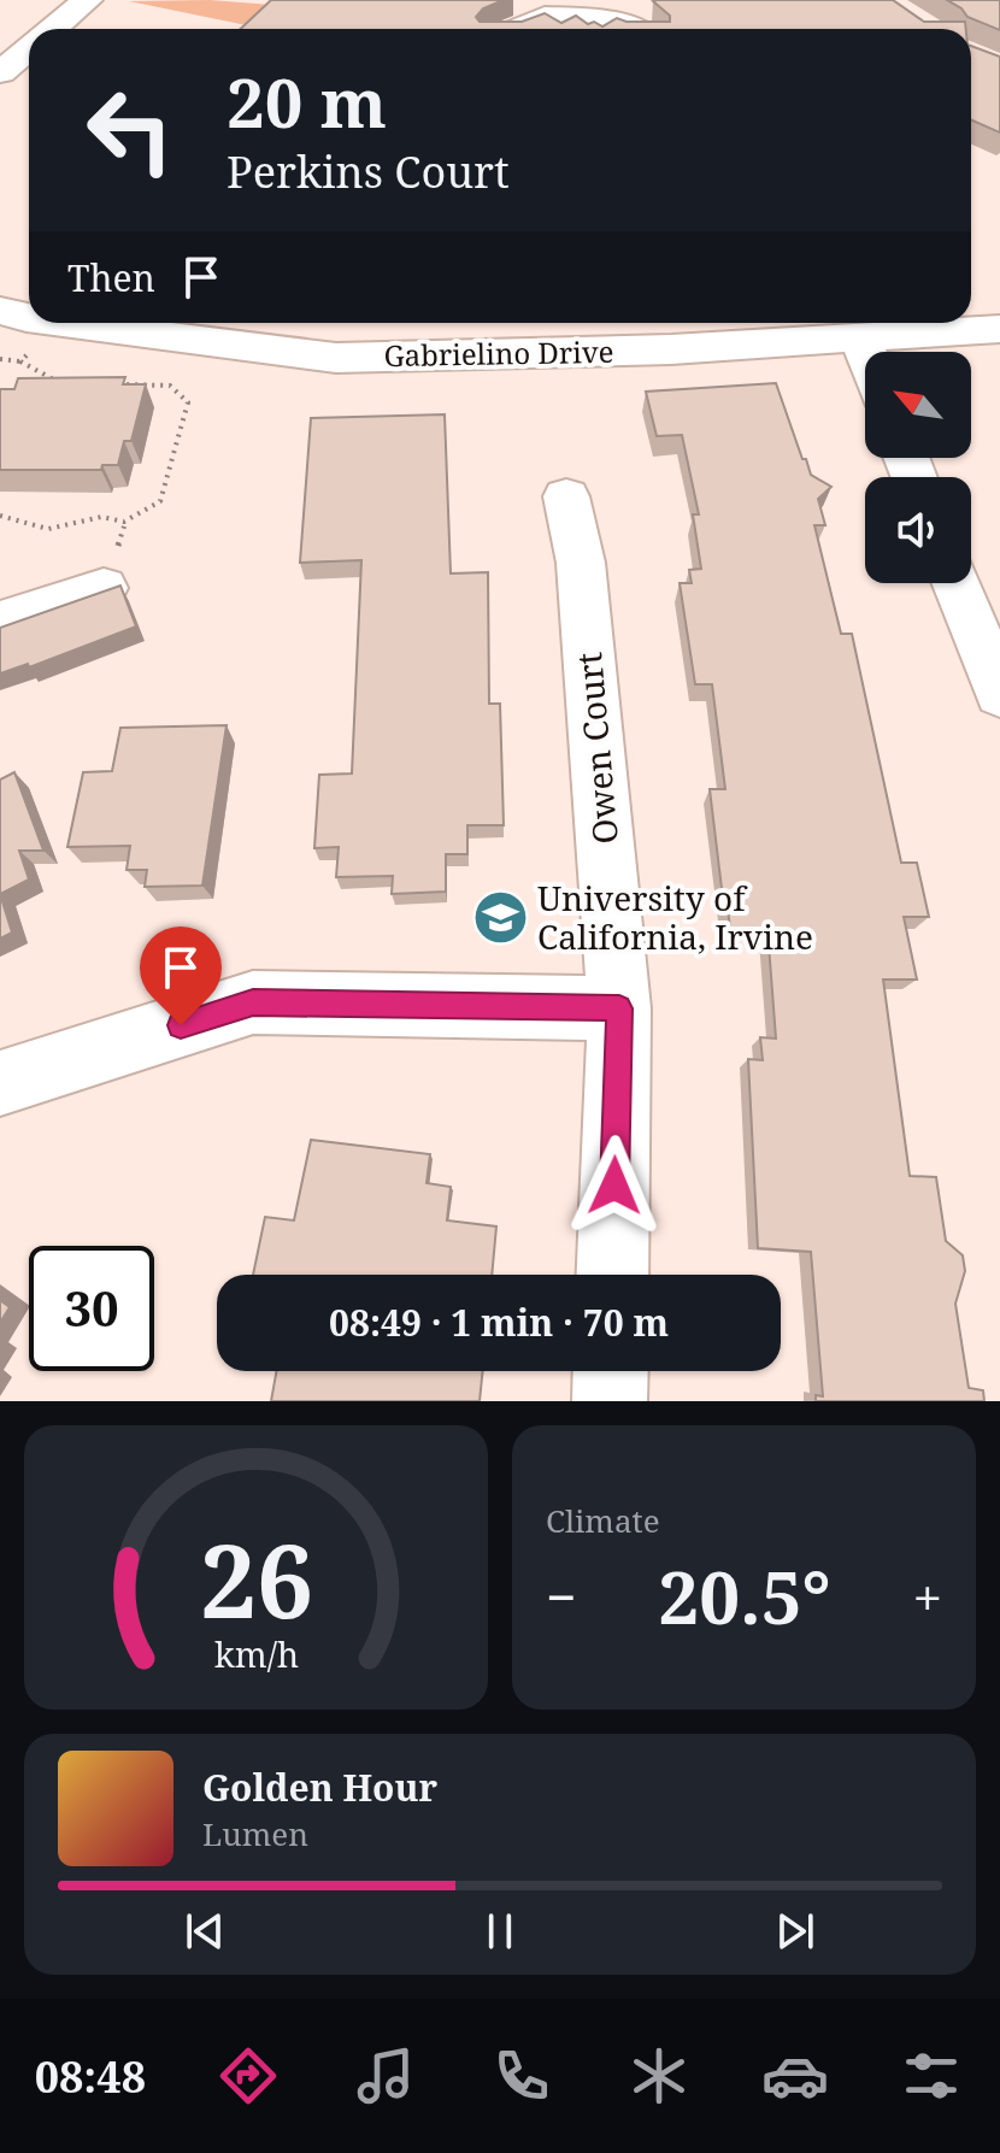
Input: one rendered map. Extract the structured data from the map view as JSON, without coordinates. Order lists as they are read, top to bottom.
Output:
{
  "streets": {
    "street": ["Gabrielino Drive", "Owen Court"]
  },
  "places": {
    "school or university": ["University of California, Irvine"]
  },
  "north": "top left",
  "page": {
    "turn": ["20 m", "Perkins Court"],
    "then": "Then",
    "limit": "30",
    "trip": "08:49 · 1 min · 70 m",
    "tile": "Climate",
    "heat": ["−", "20.5°", "+"],
    "song": ["Golden Hour", "Lumen"],
    "tabs": "08:48",
    "gauge": ["26", "km/h"]
  }
}
